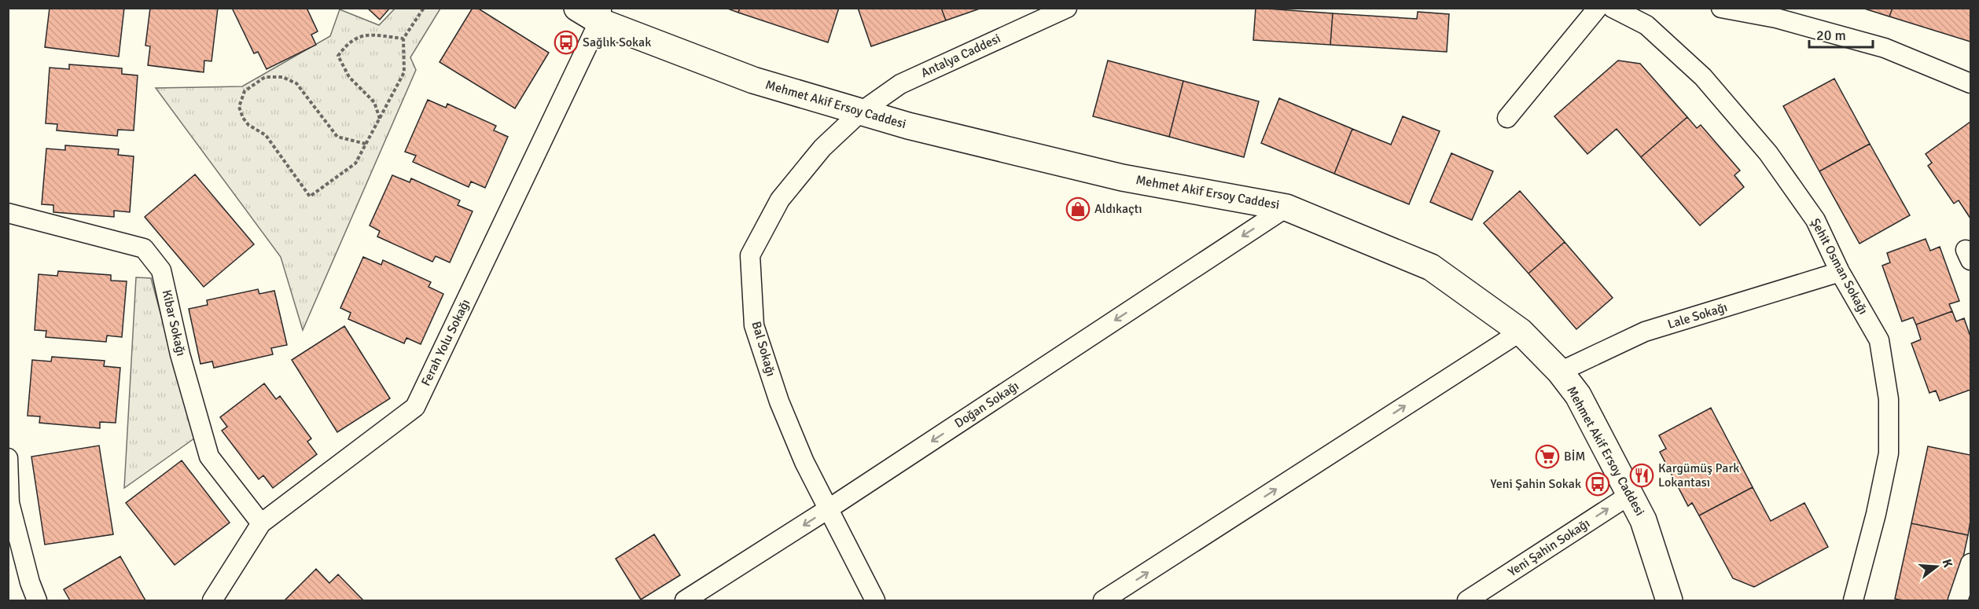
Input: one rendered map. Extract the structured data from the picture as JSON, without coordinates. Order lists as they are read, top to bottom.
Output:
{
  "streets": {
    "main road": ["Mehmet Akif Ersoy Caddesi"],
    "street": [
      "Antalya Caddesi",
      "Şehit Osman Sokağı",
      "Lale Sokağı",
      "Kibar Sokağı",
      "Ferah Yolu Sokağı",
      "Bal Sokağı",
      "Doğan Sokağı",
      "Yeni Şahin Sokağı"
    ]
  },
  "crossings": [
    ["Antalya Caddesi", "Mehmet Akif Ersoy Caddesi"],
    ["Antalya Caddesi", "Bal Sokağı"],
    ["Mehmet Akif Ersoy Caddesi", "Lale Sokağı"],
    ["Mehmet Akif Ersoy Caddesi", "Ferah Yolu Sokağı"],
    ["Mehmet Akif Ersoy Caddesi", "Bal Sokağı"],
    ["Mehmet Akif Ersoy Caddesi", "Doğan Sokağı"],
    ["Mehmet Akif Ersoy Caddesi", "Yeni Şahin Sokağı"],
    ["Şehit Osman Sokağı", "Lale Sokağı"],
    ["Kibar Sokağı", "Ferah Yolu Sokağı"],
    ["Bal Sokağı", "Doğan Sokağı"]
  ],
  "one_way": ["Doğan Sokağı", "Yeni Şahin Sokağı"],
  "places": {
    "bus stop": ["Sağlık Sokak", "Yeni Şahin Sokak"],
    "shop": ["Aldıkaçtı"],
    "supermarket": ["BİM"],
    "restaurant": ["Kargümüş Park Lokantası"]
  },
  "scale_bar": "20 m",
  "north": "right"
}
